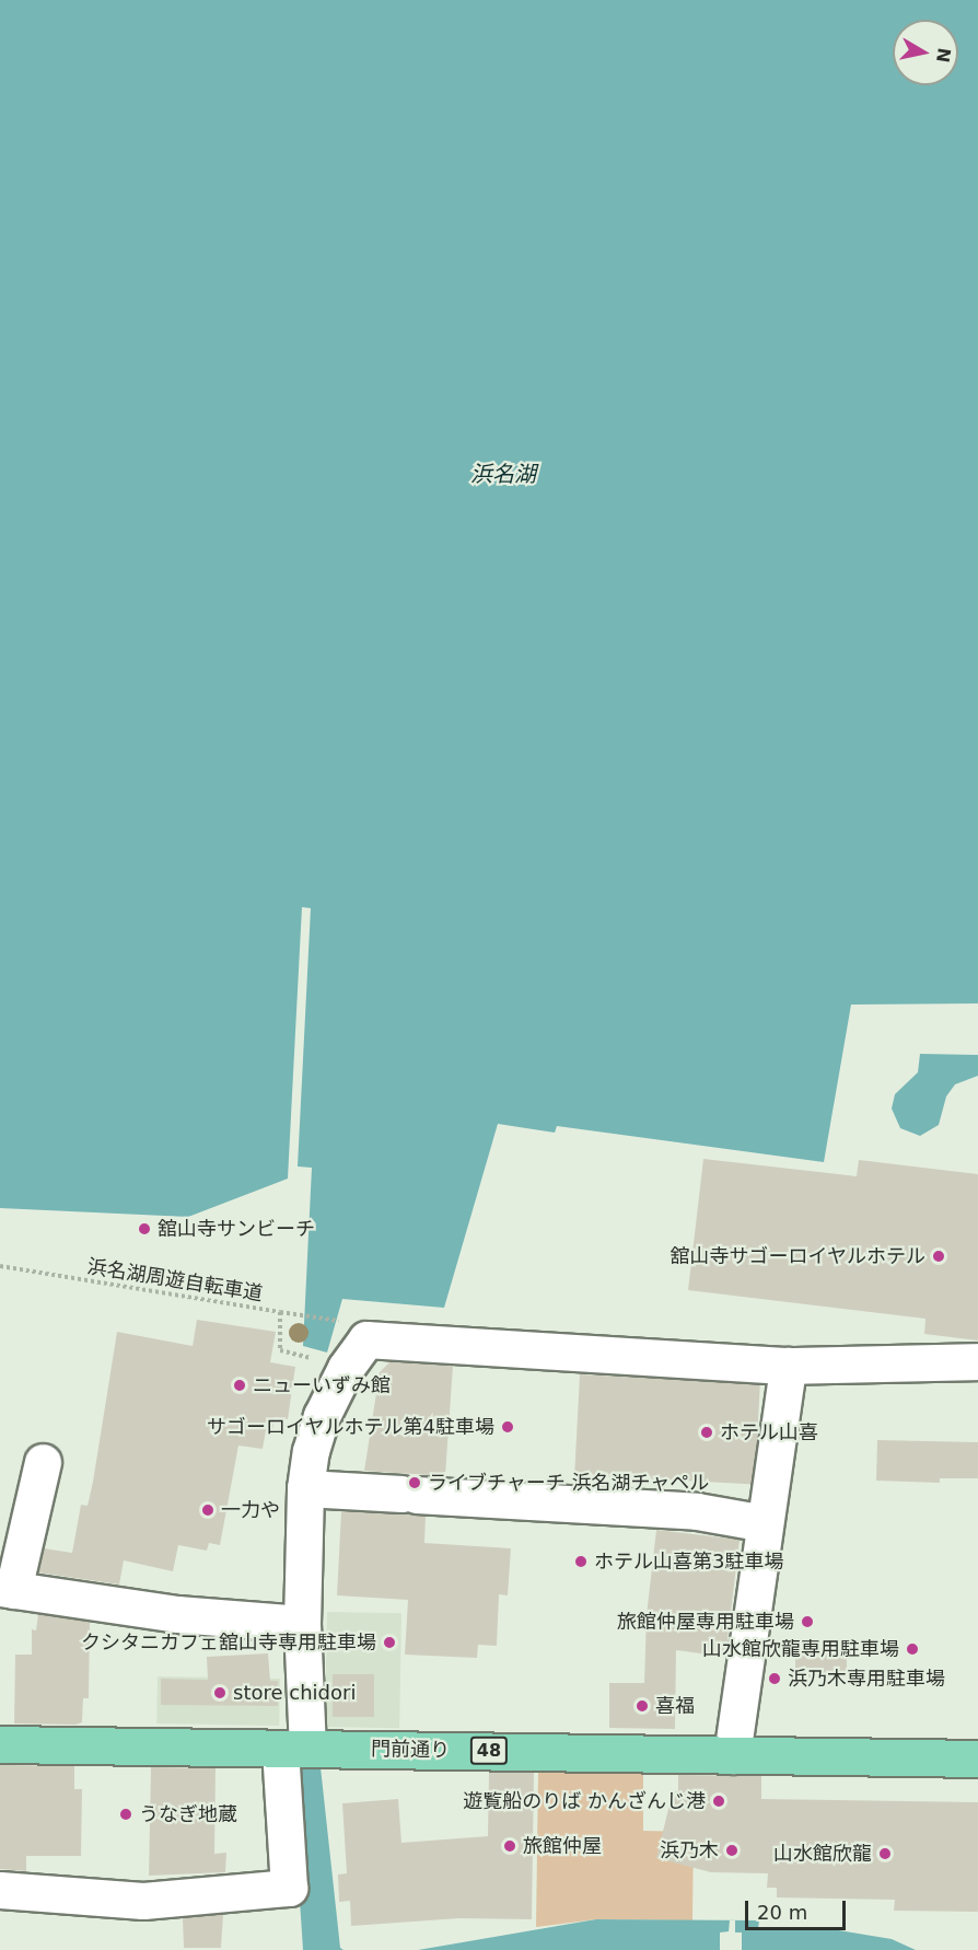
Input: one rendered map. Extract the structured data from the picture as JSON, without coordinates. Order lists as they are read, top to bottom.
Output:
{
  "streets": {
    "main road": ["門前通り", "48"],
    "path": ["浜名湖周遊自転車道"]
  },
  "water": ["浜名湖"],
  "places": [
    "舘山寺サンビーチ",
    "舘山寺サゴーロイヤルホテル",
    "ニューいずみ館",
    "サゴーロイヤルホテル第4駐車場",
    "ホテル山喜",
    "ライブチャーチ 浜名湖チャペル",
    "一力や",
    "ホテル山喜第3駐車場",
    "旅館仲屋専用駐車場",
    "クシタニカフェ舘山寺専用駐車場",
    "山水館欣龍専用駐車場",
    "浜乃木専用駐車場",
    "store chidori",
    "喜福",
    "遊覧船のりば かんざんじ港",
    "うなぎ地蔵",
    "旅館仲屋",
    "浜乃木",
    "山水館欣龍"
  ],
  "scale_bar": "20 m",
  "north": "right"
}
